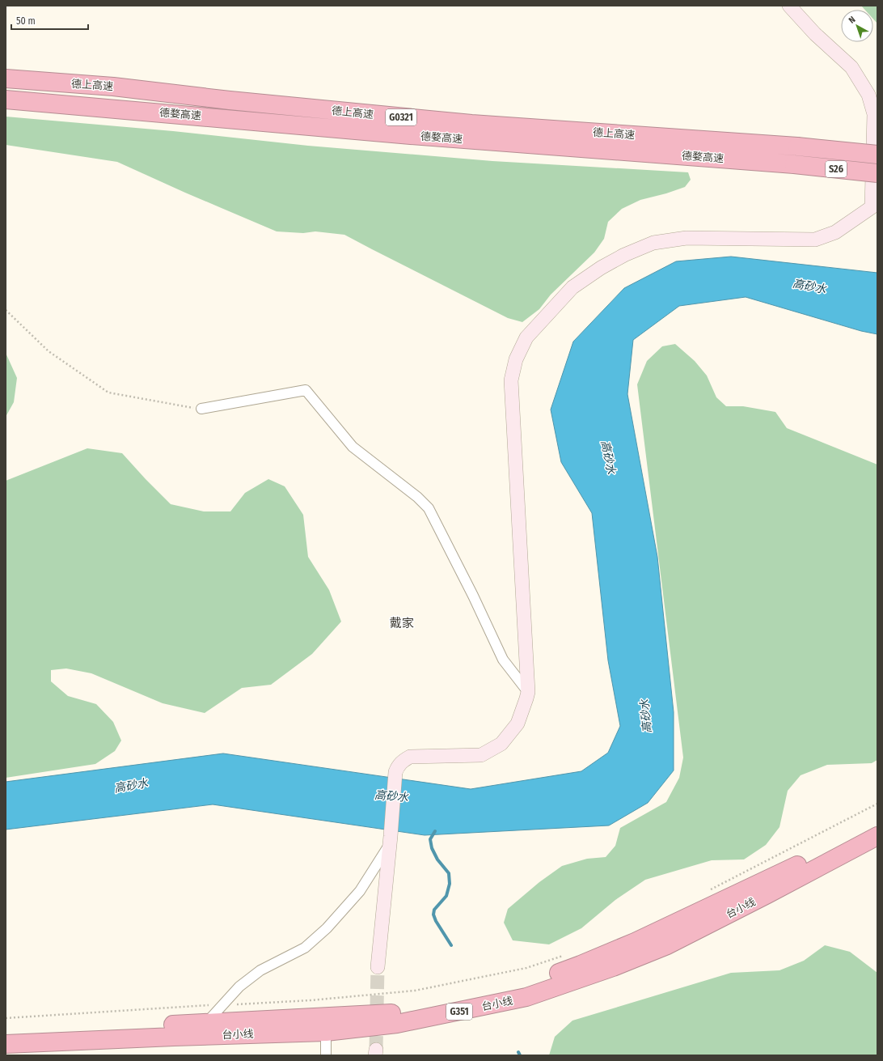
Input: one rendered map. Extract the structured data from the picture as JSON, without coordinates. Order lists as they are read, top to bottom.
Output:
{
  "streets": {
    "highway": [
      "德上高速",
      "德婺高速",
      "G0321",
      "S26",
      "台小线",
      "G351"
    ]
  },
  "crossings": [
    ["德上高速", "S26"]
  ],
  "districts": ["戴家"],
  "water": ["高砂水"],
  "scale_bar": "50 m",
  "north": "top left"
}
